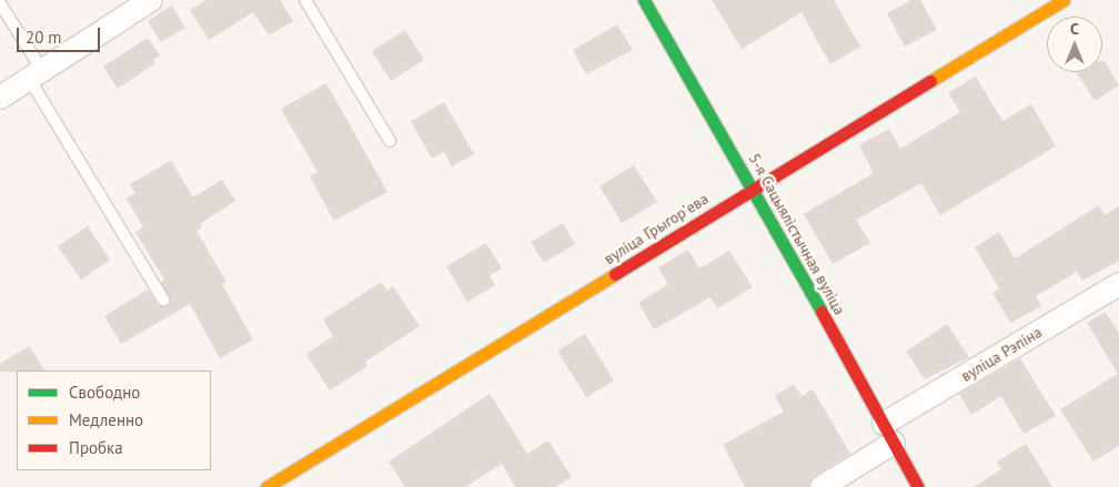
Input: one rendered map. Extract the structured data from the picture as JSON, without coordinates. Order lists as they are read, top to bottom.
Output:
{
  "streets": {
    "street": ["вуліца Грыгорʼева", "5-я Сацыялістычная вуліца", "вуліца Рэпіна"]
  },
  "crossings": [
    ["вуліца Грыгорʼева", "5-я Сацыялістычная вуліца"],
    ["5-я Сацыялістычная вуліца", "вуліца Рэпіна"]
  ],
  "legend": ["Свободно", "Медленно", "Пробка"],
  "scale_bar": "20 m",
  "north": "top"
}
